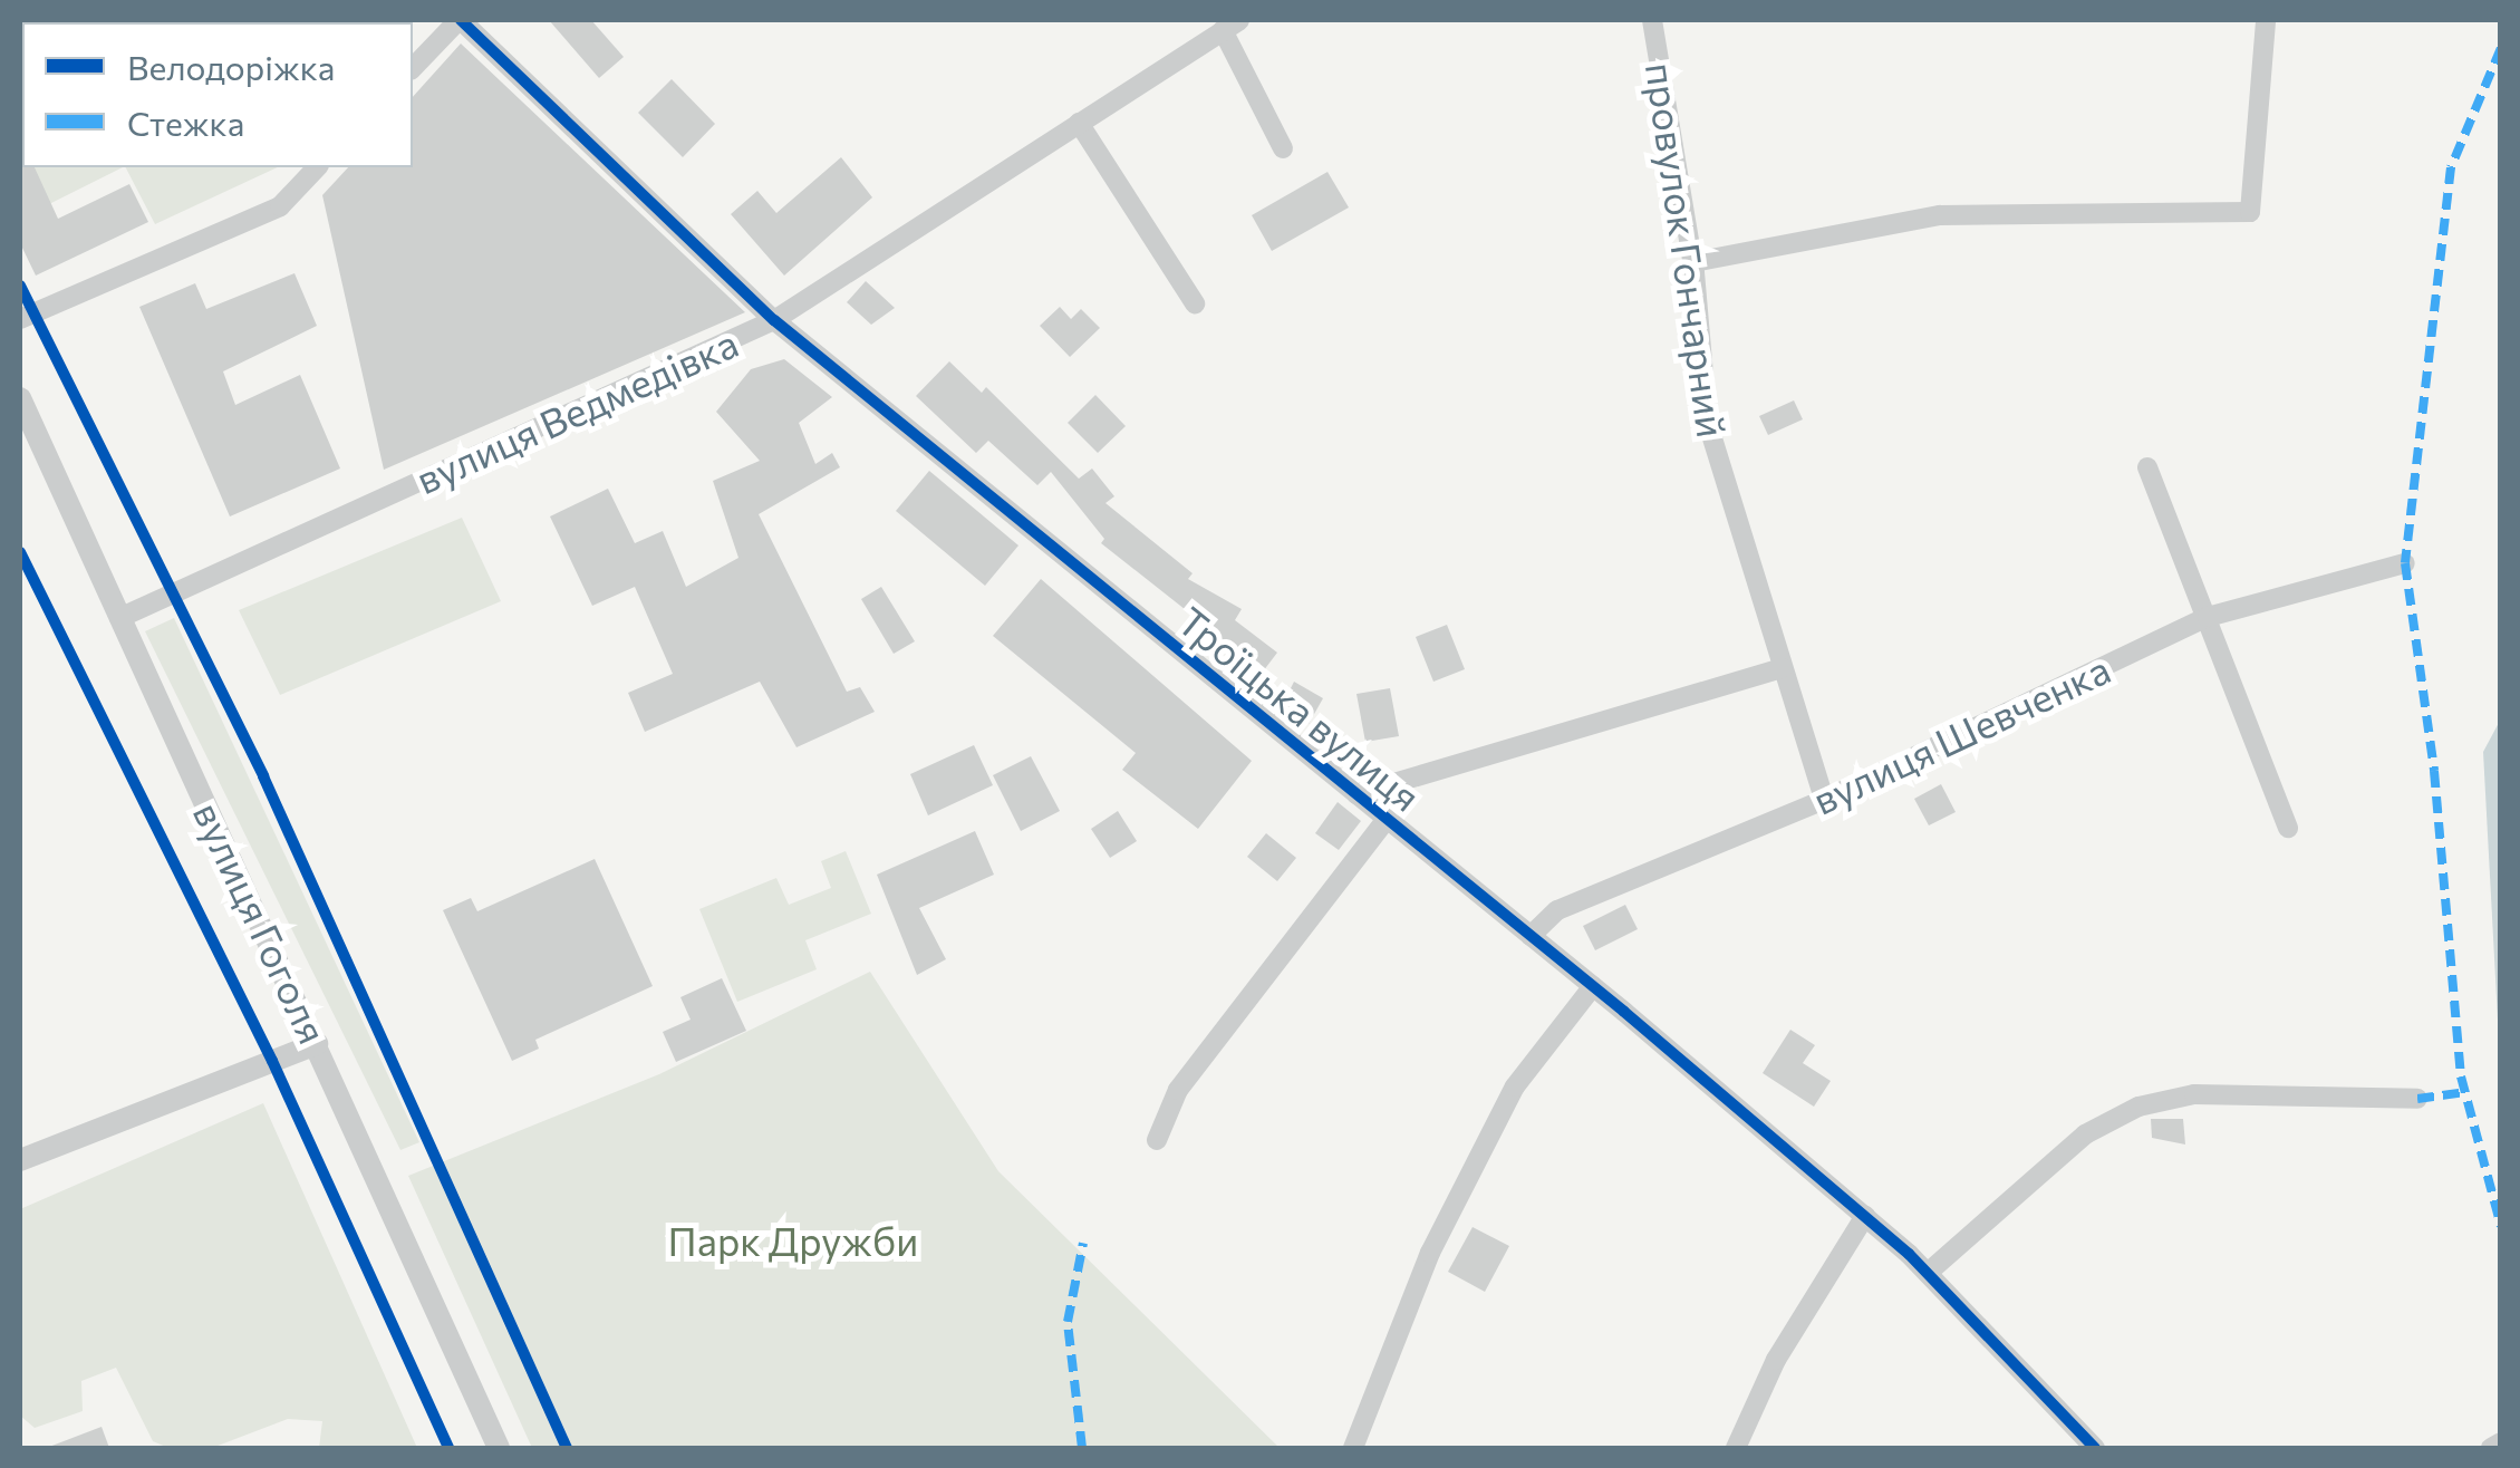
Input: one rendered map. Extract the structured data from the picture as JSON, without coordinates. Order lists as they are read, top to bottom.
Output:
{
  "streets": {
    "street": [
      "провулок Гончарний",
      "вулиця Ведмедівка",
      "Троїцька вулиця",
      "вулиця Шевченка",
      "вулиця Гоголя"
    ]
  },
  "crossings": [
    ["провулок Гончарний", "вулиця Шевченка"],
    ["вулиця Ведмедівка", "Троїцька вулиця"],
    ["вулиця Ведмедівка", "вулиця Гоголя"],
    ["Троїцька вулиця", "вулиця Шевченка"]
  ],
  "parks": ["Парк Дружби"],
  "legend": ["Велодоріжка", "Стежка"]
}
